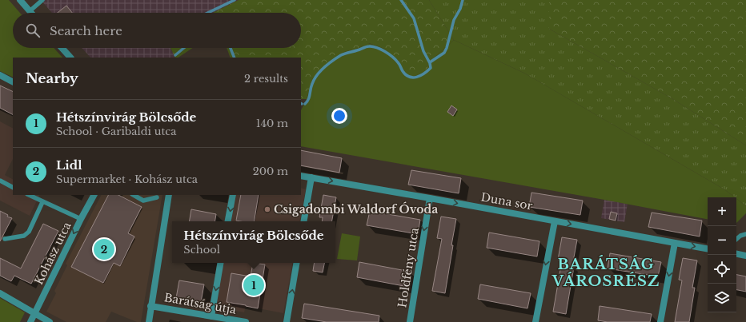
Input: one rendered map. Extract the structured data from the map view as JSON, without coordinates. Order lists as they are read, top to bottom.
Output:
{
  "streets": {
    "street": [
      "Duna sor",
      "Kohász utca",
      "Holdfény utca",
      "Barátság útja"
    ]
  },
  "crossings": [
    ["Duna sor", "Holdfény utca"]
  ],
  "one_way": ["Duna sor", "Kohász utca", "Holdfény utca"],
  "districts": ["BARÁTSÁG VÁROSRÉSZ"],
  "places": ["Csigadombi Waldorf Óvoda"],
  "page": {
    "search": "Search here",
    "heading": ["Nearby", "2 results"],
    "list": [
      {
        "mark": "1",
        "name": "Hétszínvirág Bölcsőde",
        "note": "School · Garibaldi utca",
        "value": "140 m"
      },
      {
        "mark": "2",
        "name": "Lidl",
        "note": "Supermarket · Kohász utca",
        "value": "200 m"
      }
    ],
    "map_buttons": ["+", "−"],
    "popup": ["Hétszínvirág Bölcsőde", "School"],
    "pins": ["2", "1"]
  }
}
